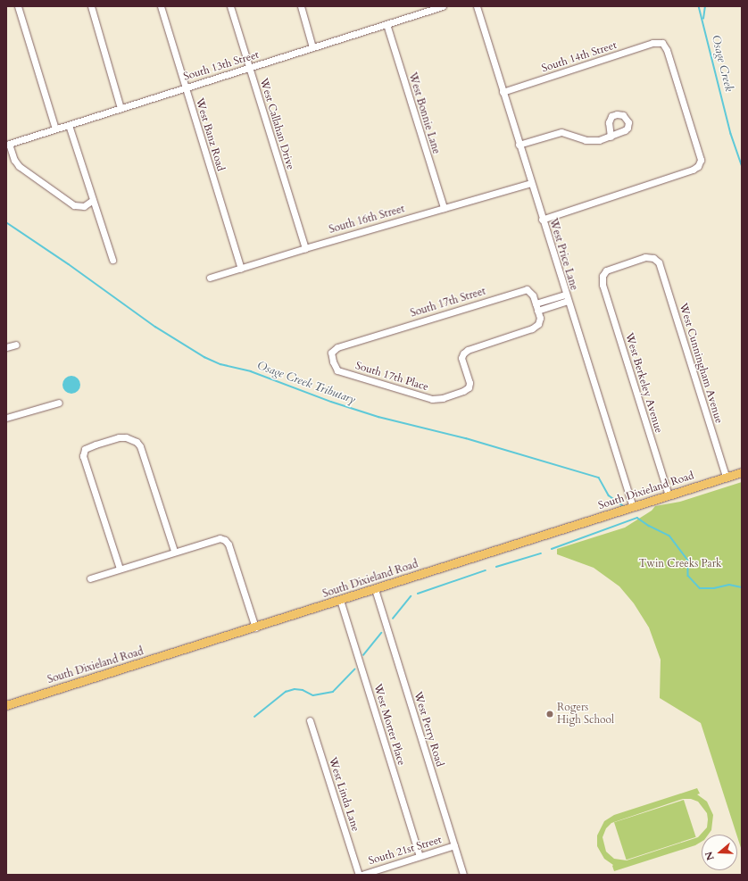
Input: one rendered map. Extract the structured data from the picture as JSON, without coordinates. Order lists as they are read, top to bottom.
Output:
{
  "streets": {
    "main road": ["South Dixieland Road"],
    "street": [
      "South 14th Street",
      "South 13th Street",
      "West Bonnie Lane",
      "West Callahan Drive",
      "West Banz Road",
      "South 16th Street",
      "West Price Lane",
      "South 17th Street",
      "West Cunningham Avenue",
      "South 17th Place",
      "West Berkeley Avenue",
      "West Morter Place",
      "West Perry Road",
      "West Linda Lane",
      "South 21st Street"
    ]
  },
  "crossings": [
    ["South 14th Street", "West Price Lane"],
    ["South 13th Street", "West Bonnie Lane"],
    ["South 13th Street", "West Callahan Drive"],
    ["South 13th Street", "West Banz Road"],
    ["West Bonnie Lane", "South 16th Street"],
    ["West Callahan Drive", "South 16th Street"],
    ["West Banz Road", "South 16th Street"],
    ["South 16th Street", "West Price Lane"],
    ["West Price Lane", "South Dixieland Road"],
    ["South 17th Street", "South 17th Place"],
    ["West Cunningham Avenue", "West Berkeley Avenue"],
    ["West Cunningham Avenue", "South Dixieland Road"],
    ["West Berkeley Avenue", "South Dixieland Road"],
    ["South Dixieland Road", "West Morter Place"],
    ["South Dixieland Road", "West Perry Road"],
    ["West Morter Place", "South 21st Street"],
    ["West Perry Road", "South 21st Street"],
    ["West Linda Lane", "South 21st Street"]
  ],
  "water": ["Osage Creek", "Osage Creek Tributary"],
  "parks": ["Twin Creeks Park"],
  "places": ["Rogers High School"],
  "north": "left"
}
